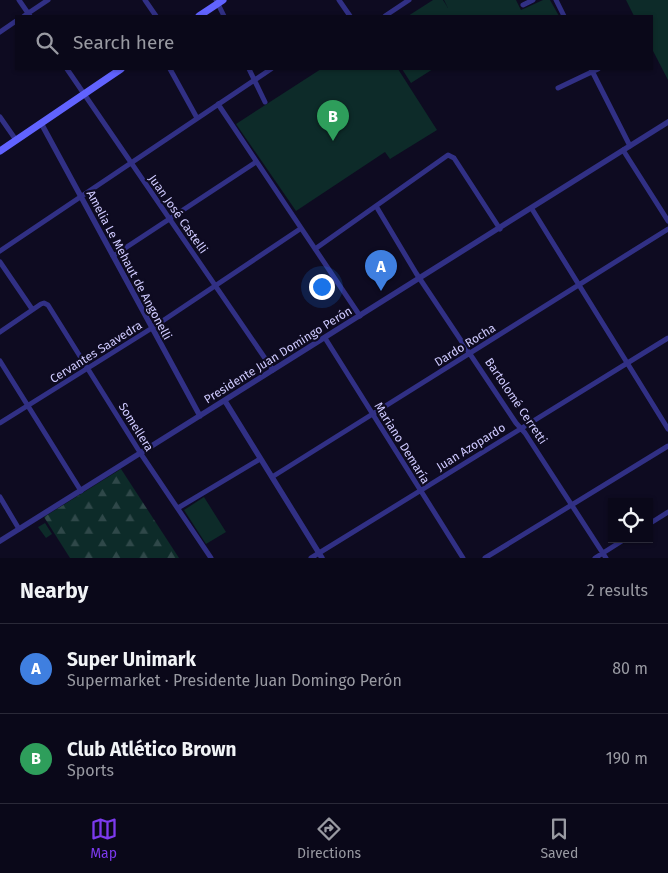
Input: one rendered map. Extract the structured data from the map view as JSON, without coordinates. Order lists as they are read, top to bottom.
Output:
{
  "streets": {
    "street": [
      "Juan José Castelli",
      "Amelia Le Mehaut de Angonelli",
      "Dardo Rocha",
      "Cervantes Saavedra",
      "Presidente Juan Domingo Perón",
      "Bartolomé Cerretti",
      "Somellera",
      "Mariano Demaría",
      "Juan Azopardo"
    ]
  },
  "crossings": [
    ["Juan José Castelli", "Cervantes Saavedra"],
    ["Juan José Castelli", "Presidente Juan Domingo Perón"],
    ["Amelia Le Mehaut de Angonelli", "Cervantes Saavedra"],
    ["Amelia Le Mehaut de Angonelli", "Presidente Juan Domingo Perón"],
    ["Dardo Rocha", "Bartolomé Cerretti"],
    ["Dardo Rocha", "Mariano Demaría"],
    ["Cervantes Saavedra", "Somellera"],
    ["Presidente Juan Domingo Perón", "Bartolomé Cerretti"],
    ["Presidente Juan Domingo Perón", "Somellera"],
    ["Presidente Juan Domingo Perón", "Mariano Demaría"],
    ["Bartolomé Cerretti", "Juan Azopardo"],
    ["Mariano Demaría", "Juan Azopardo"]
  ],
  "page": {
    "search": "Search here",
    "pins": ["B", "A"],
    "heading": ["Nearby", "2 results"],
    "list": [
      {
        "mark": "A",
        "name": "Super Unimark",
        "note": "Supermarket · Presidente Juan Domingo Perón",
        "value": "80 m"
      },
      {
        "mark": "B",
        "name": "Club Atlético Brown",
        "note": "Sports",
        "value": "190 m"
      }
    ],
    "nav": ["Map", "Directions", "Saved"]
  }
}
